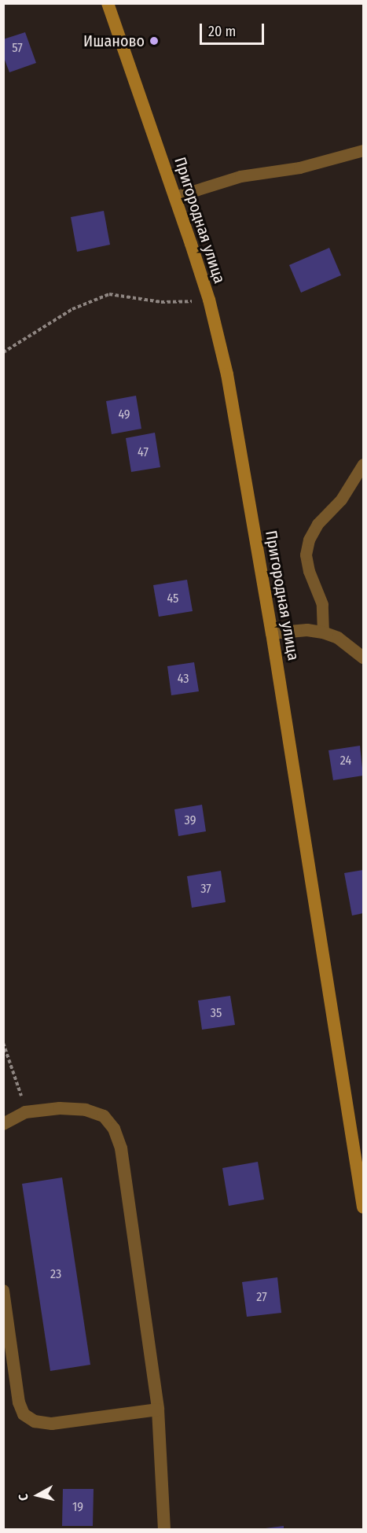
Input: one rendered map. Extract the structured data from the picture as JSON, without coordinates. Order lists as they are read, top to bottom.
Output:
{
  "streets": {
    "main road": ["Пригородная улица"]
  },
  "places": ["Ишаново"],
  "house_numbers": [
    "57",
    "49",
    "47",
    "45",
    "43",
    "24",
    "39",
    "37",
    "35",
    "23",
    "27",
    "19"
  ],
  "scale_bar": "20 m",
  "north": "left"
}
